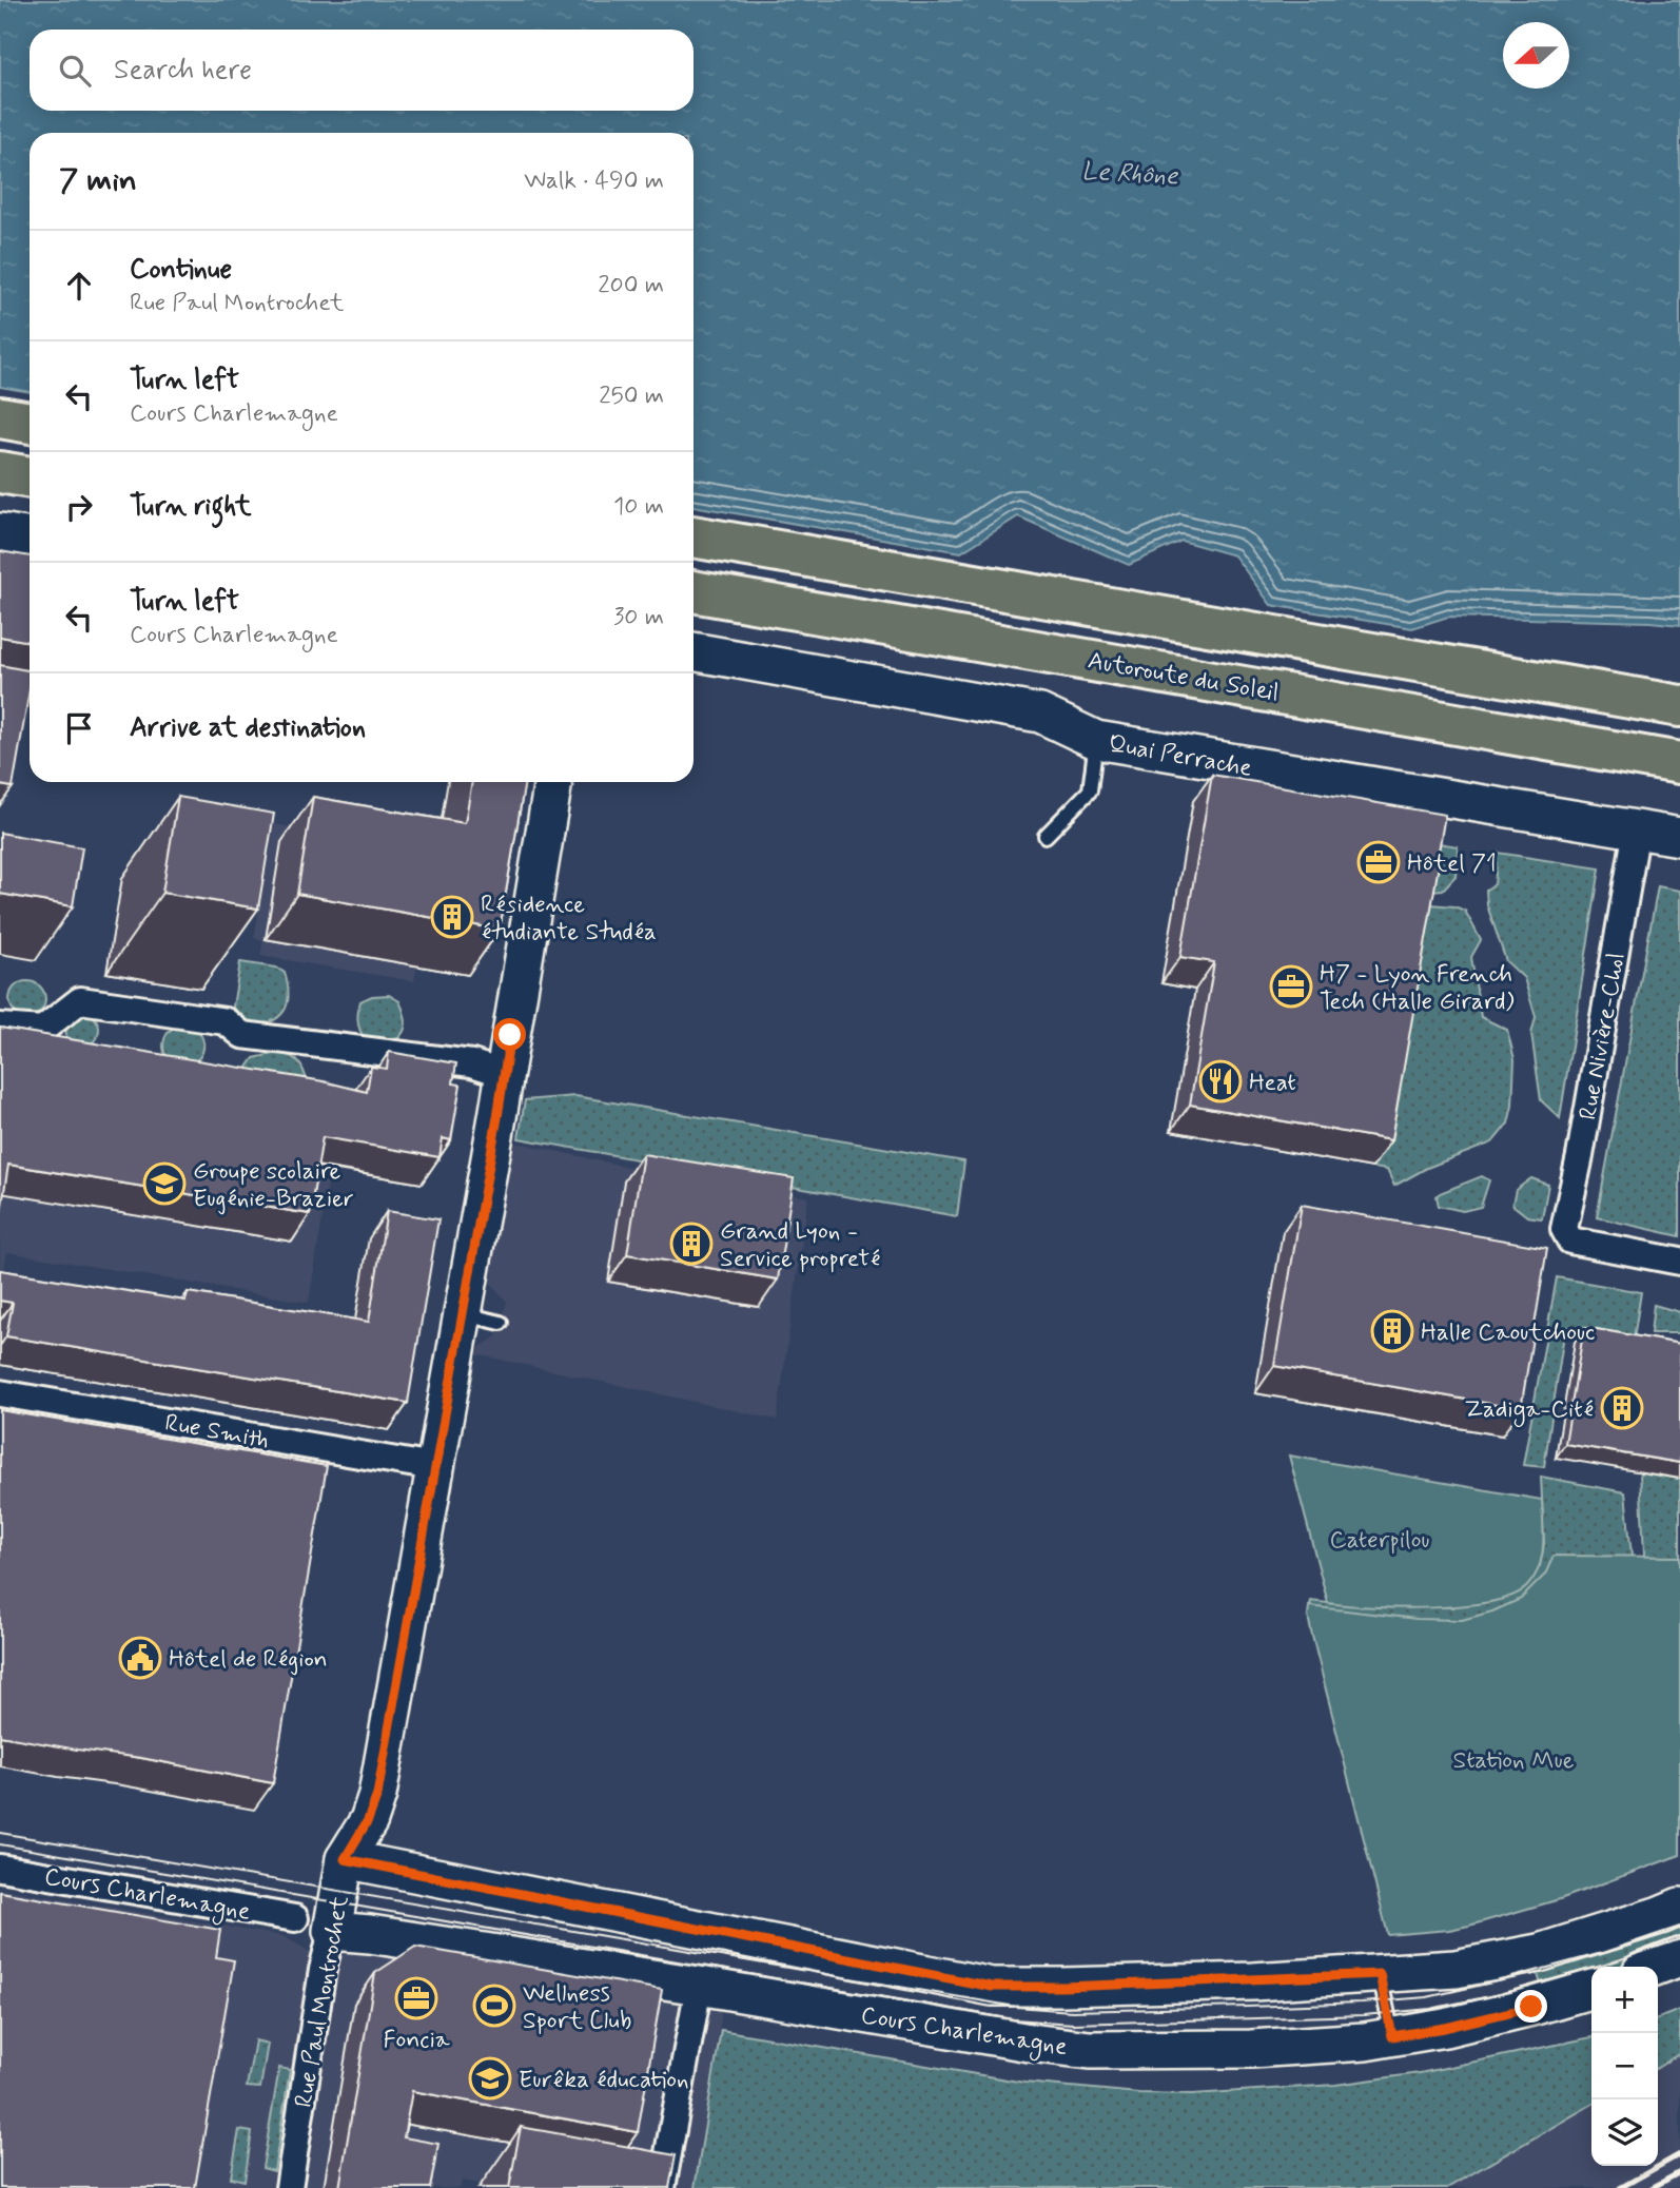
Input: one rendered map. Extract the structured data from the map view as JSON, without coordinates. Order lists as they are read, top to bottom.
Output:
{
  "streets": {
    "highway": ["Autoroute du Soleil"],
    "street": [
      "Quai Perrache",
      "Rue Nivière-Chol",
      "Rue Smith",
      "Cours Charlemagne",
      "Rue Paul Montrochet"
    ]
  },
  "crossings": [
    ["Quai Perrache", "Rue Nivière-Chol"],
    ["Rue Smith", "Rue Paul Montrochet"],
    ["Cours Charlemagne", "Rue Paul Montrochet"]
  ],
  "water": ["Le Rhône"],
  "parks": ["Caterpilou", "Station Mue"],
  "places": {
    "office": ["Hôtel 71", "H7 - Lyon French Tech (Halle Girard)", "Foncia"],
    "building": [
      "Résidence étudiante Studéa",
      "Grand Lyon - Service propreté",
      "Halle Caoutchouc",
      "Zadiga-Cité"
    ],
    "restaurant": ["Heat"],
    "school or university": ["Groupe scolaire Eugénie-Brazier", "Eurêka éducation"],
    "public building": ["Hôtel de Région"],
    "sports": ["Wellness Sport Club"]
  },
  "north": "left",
  "page": {
    "search": "Search here",
    "heading": ["7 min", "Walk · 490 m"],
    "list": [
      ["Continue", "Rue Paul Montrochet", "200 m"],
      ["Turn left", "Cours Charlemagne", "250 m"],
      ["Turn right", "10 m"],
      ["Turn left", "Cours Charlemagne", "30 m"],
      "Arrive at destination"
    ],
    "map_buttons": ["+", "−"]
  }
}
